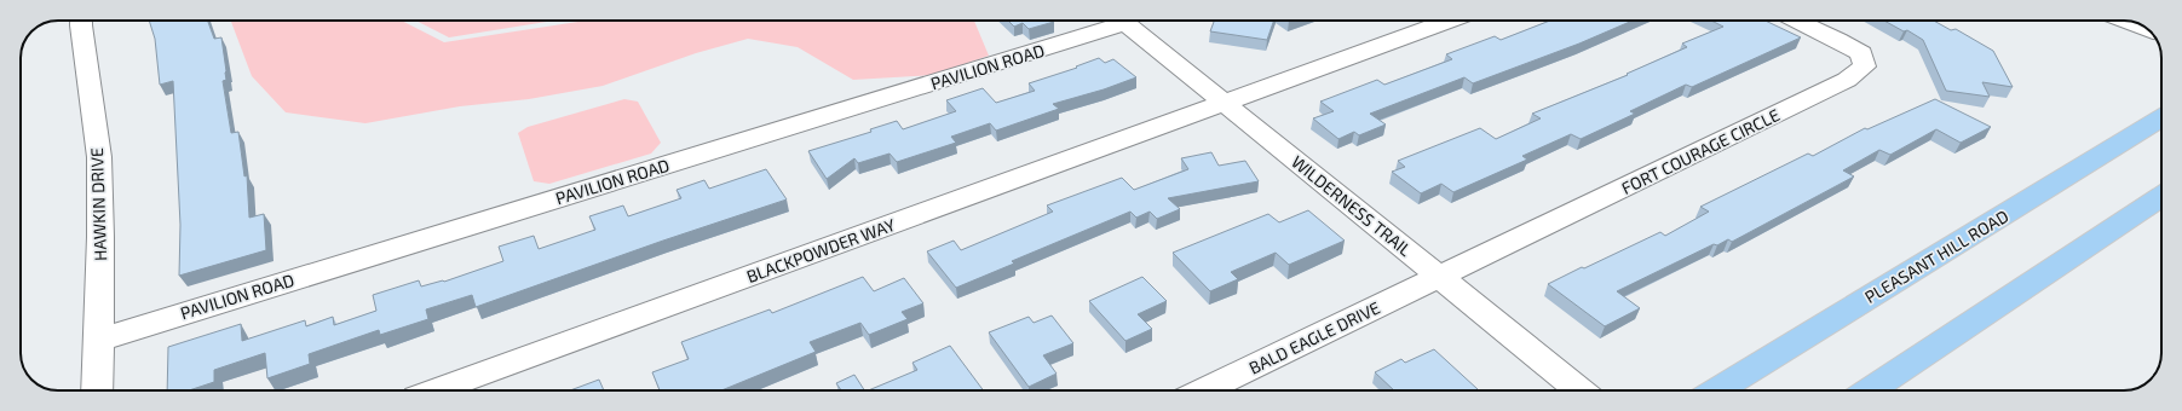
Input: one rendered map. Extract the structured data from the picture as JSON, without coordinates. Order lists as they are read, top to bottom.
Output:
{
  "streets": {
    "main road": ["PLEASANT HILL ROAD"],
    "street": [
      "PAVILION ROAD",
      "FORT COURAGE CIRCLE",
      "HAWKIN DRIVE",
      "WILDERNESS TRAIL",
      "BLACKPOWDER WAY",
      "BALD EAGLE DRIVE"
    ]
  },
  "crossings": [
    ["PAVILION ROAD", "HAWKIN DRIVE"],
    ["FORT COURAGE CIRCLE", "WILDERNESS TRAIL"],
    ["FORT COURAGE CIRCLE", "BALD EAGLE DRIVE"],
    ["WILDERNESS TRAIL", "BLACKPOWDER WAY"],
    ["WILDERNESS TRAIL", "BALD EAGLE DRIVE"]
  ]
}
